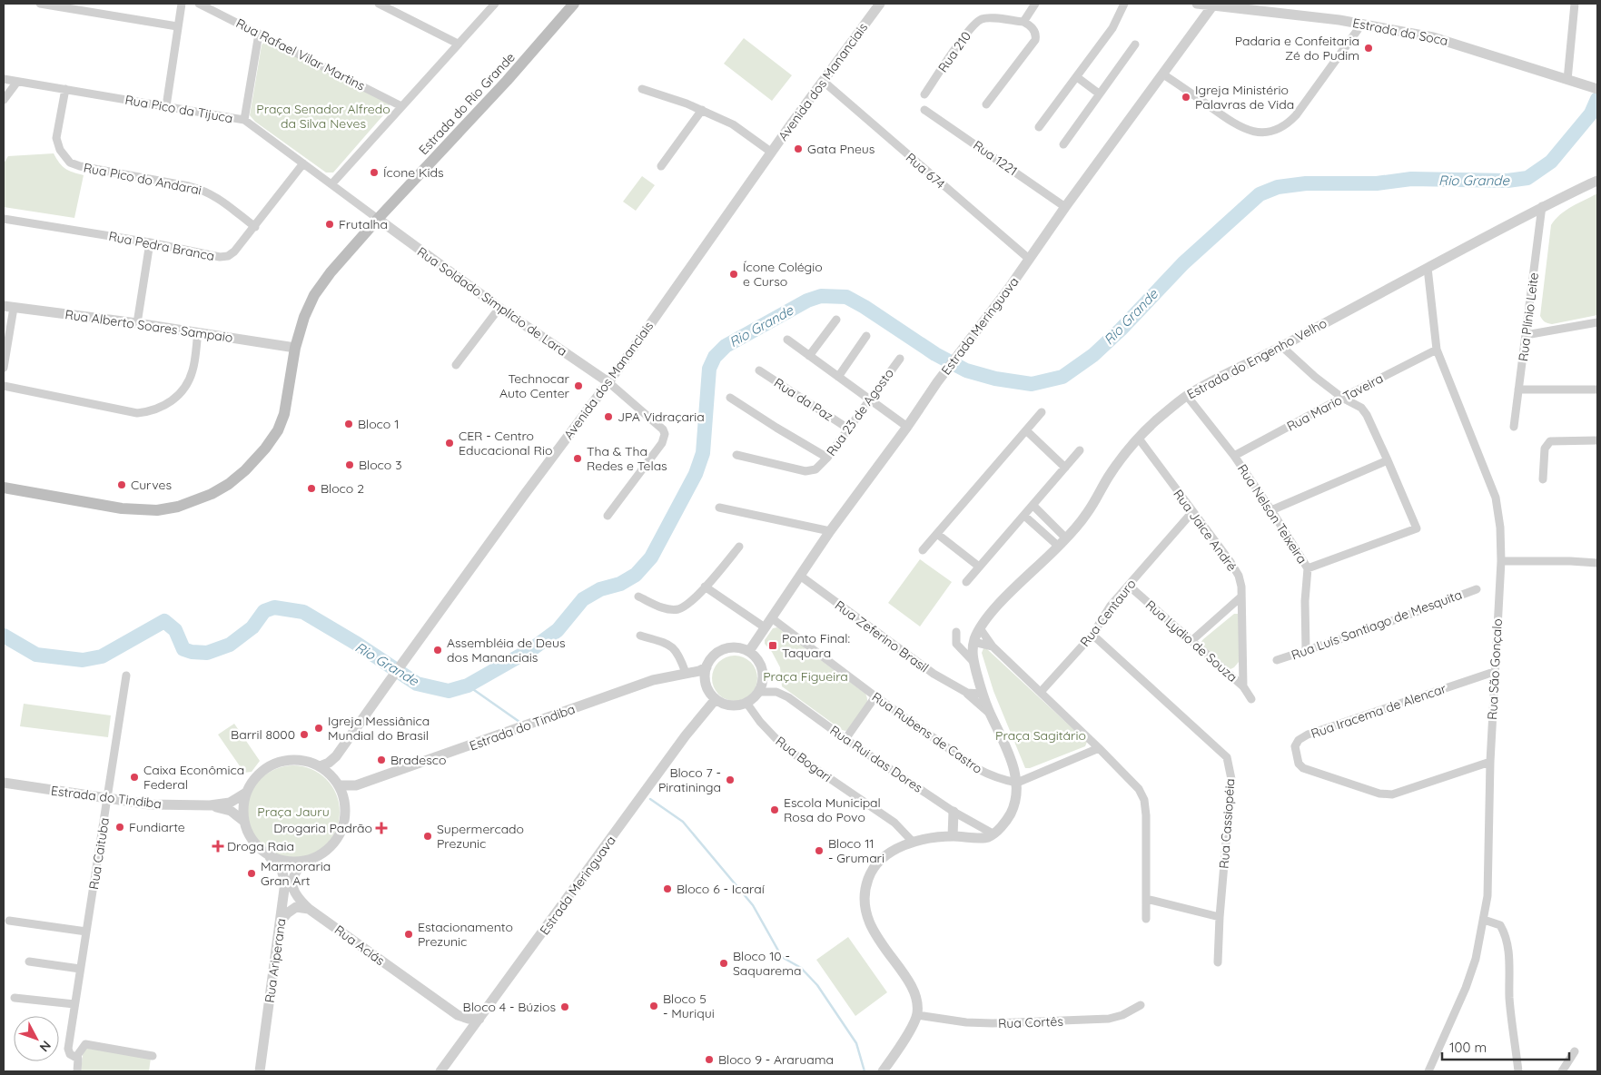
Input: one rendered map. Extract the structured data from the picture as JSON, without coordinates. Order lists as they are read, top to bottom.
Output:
{
  "streets": {
    "main road": ["Estrada do Rio Grande"],
    "street": [
      "Estrada da Soca",
      "Rua 210",
      "Rua Rafael Vilar Martins",
      "Avenida dos Mananciais",
      "Rua Pico da Tijuca",
      "Rua 1221",
      "Rua 674",
      "Rua Pico do Andarai",
      "Rua Pedra Branca",
      "Rua Soldado Simplício de Lara",
      "Rua Plínio Leite",
      "Rua Alberto Soares Sampaio",
      "Estrada Meringuava",
      "Estrada do Engenho Velho",
      "Rua da Paz",
      "Rua Mario Taveira",
      "Rua 23 de Agosto",
      "Rua Nelson Teixeira",
      "Rua Jaice André",
      "Rua Centauro",
      "Rua Luís Santiago de Mesquita",
      "Rua Zeferino Brasil",
      "Rua Lydio de Souza",
      "Rua São Gonçalo",
      "Rua Iracema de Alencar",
      "Estrada do Tindiba",
      "Rua Rubens de Castro",
      "Rua Bogari",
      "Rua Rui das Dores",
      "Rua Cassiopéia",
      "Rua Caituba",
      "Rua Aciás",
      "Rua Ariperana",
      "Rua Cortês"
    ]
  },
  "crossings": [
    ["Estrada da Soca", "Estrada Meringuava"],
    ["Avenida dos Mananciais", "Rua 674"],
    ["Avenida dos Mananciais", "Rua Soldado Simplício de Lara"],
    ["Avenida dos Mananciais", "Estrada do Tindiba"],
    ["Avenida dos Mananciais", "Rua Aciás"],
    ["Avenida dos Mananciais", "Rua Ariperana"],
    ["Estrada do Rio Grande", "Rua Pico da Tijuca"],
    ["Estrada do Rio Grande", "Rua Soldado Simplício de Lara"],
    ["Estrada do Rio Grande", "Rua Alberto Soares Sampaio"],
    ["Rua Pico da Tijuca", "Rua Pico do Andarai"],
    ["Rua Pico da Tijuca", "Rua Pedra Branca"],
    ["Rua Pico da Tijuca", "Rua Soldado Simplício de Lara"],
    ["Rua 1221", "Estrada Meringuava"],
    ["Rua 674", "Estrada Meringuava"],
    ["Rua Pico do Andarai", "Rua Pedra Branca"],
    ["Rua Plínio Leite", "Estrada do Engenho Velho"],
    ["Estrada Meringuava", "Rua Zeferino Brasil"],
    ["Estrada Meringuava", "Estrada do Tindiba"],
    ["Estrada Meringuava", "Rua Rubens de Castro"],
    ["Estrada Meringuava", "Rua Bogari"],
    ["Estrada Meringuava", "Rua Rui das Dores"],
    ["Estrada Meringuava", "Rua Aciás"],
    ["Estrada do Engenho Velho", "Rua Nelson Teixeira"],
    ["Estrada do Engenho Velho", "Rua Jaice André"],
    ["Estrada do Engenho Velho", "Rua Zeferino Brasil"],
    ["Estrada do Engenho Velho", "Rua São Gonçalo"],
    ["Estrada do Engenho Velho", "Rua Rubens de Castro"],
    ["Estrada do Engenho Velho", "Rua Rui das Dores"],
    ["Rua da Paz", "Rua 23 de Agosto"],
    ["Rua Mario Taveira", "Rua Nelson Teixeira"],
    ["Rua Mario Taveira", "Rua São Gonçalo"],
    ["Rua Nelson Teixeira", "Rua Luís Santiago de Mesquita"],
    ["Rua Jaice André", "Rua Centauro"],
    ["Rua Jaice André", "Rua Lydio de Souza"],
    ["Rua Centauro", "Rua Lydio de Souza"],
    ["Rua Centauro", "Rua Cassiopéia"],
    ["Rua São Gonçalo", "Rua Iracema de Alencar"],
    ["Estrada do Tindiba", "Rua Bogari"],
    ["Estrada do Tindiba", "Rua Rui das Dores"],
    ["Estrada do Tindiba", "Rua Caituba"],
    ["Estrada do Tindiba", "Rua Aciás"],
    ["Estrada do Tindiba", "Rua Ariperana"],
    ["Rua Bogari", "Rua Rui das Dores"],
    ["Rua Aciás", "Rua Ariperana"]
  ],
  "water": ["Rio Grande"],
  "parks": [
    "Praça Senador Alfredo da Silva Neves",
    "Praça Figueira",
    "Praça Sagitário",
    "Praça Jauru"
  ],
  "places": {
    "other": [
      "Padaria e Confeitaria Zé do Pudim",
      "Igreja Ministério Palavras de Vida",
      "Gata Pneus",
      "Ícone Kids",
      "Frutalha",
      "Ícone Colégio e Curso",
      "Technocar Auto Center",
      "JPA Vidraçaria",
      "Bloco 1",
      "CER - Centro Educacional Rio",
      "Tha & Tha Redes e Telas",
      "Bloco 3",
      "Curves",
      "Bloco 2",
      "Assembléia de Deus dos Mananciais",
      "Igreja Messiânica Mundial do Brasil",
      "Barril 8000",
      "Bradesco",
      "Caixa Econômica Federal",
      "Bloco 7 - Piratininga",
      "Escola Municipal Rosa do Povo",
      "Fundiarte",
      "Supermercado Prezunic",
      "Bloco 11 - Grumari",
      "Marmoraria Gran Art",
      "Bloco 6 - Icaraí",
      "Estacionamento Prezunic",
      "Bloco 10 - Saquarema",
      "Bloco 5 - Muriqui",
      "Bloco 4 - Búzios",
      "Bloco 9 - Araruama"
    ],
    "transit": ["Ponto Final: Taquara"],
    "health": ["Drogaria Padrão", "Droga Raia"]
  },
  "scale_bar": "100 m",
  "north": "bottom right"
}
